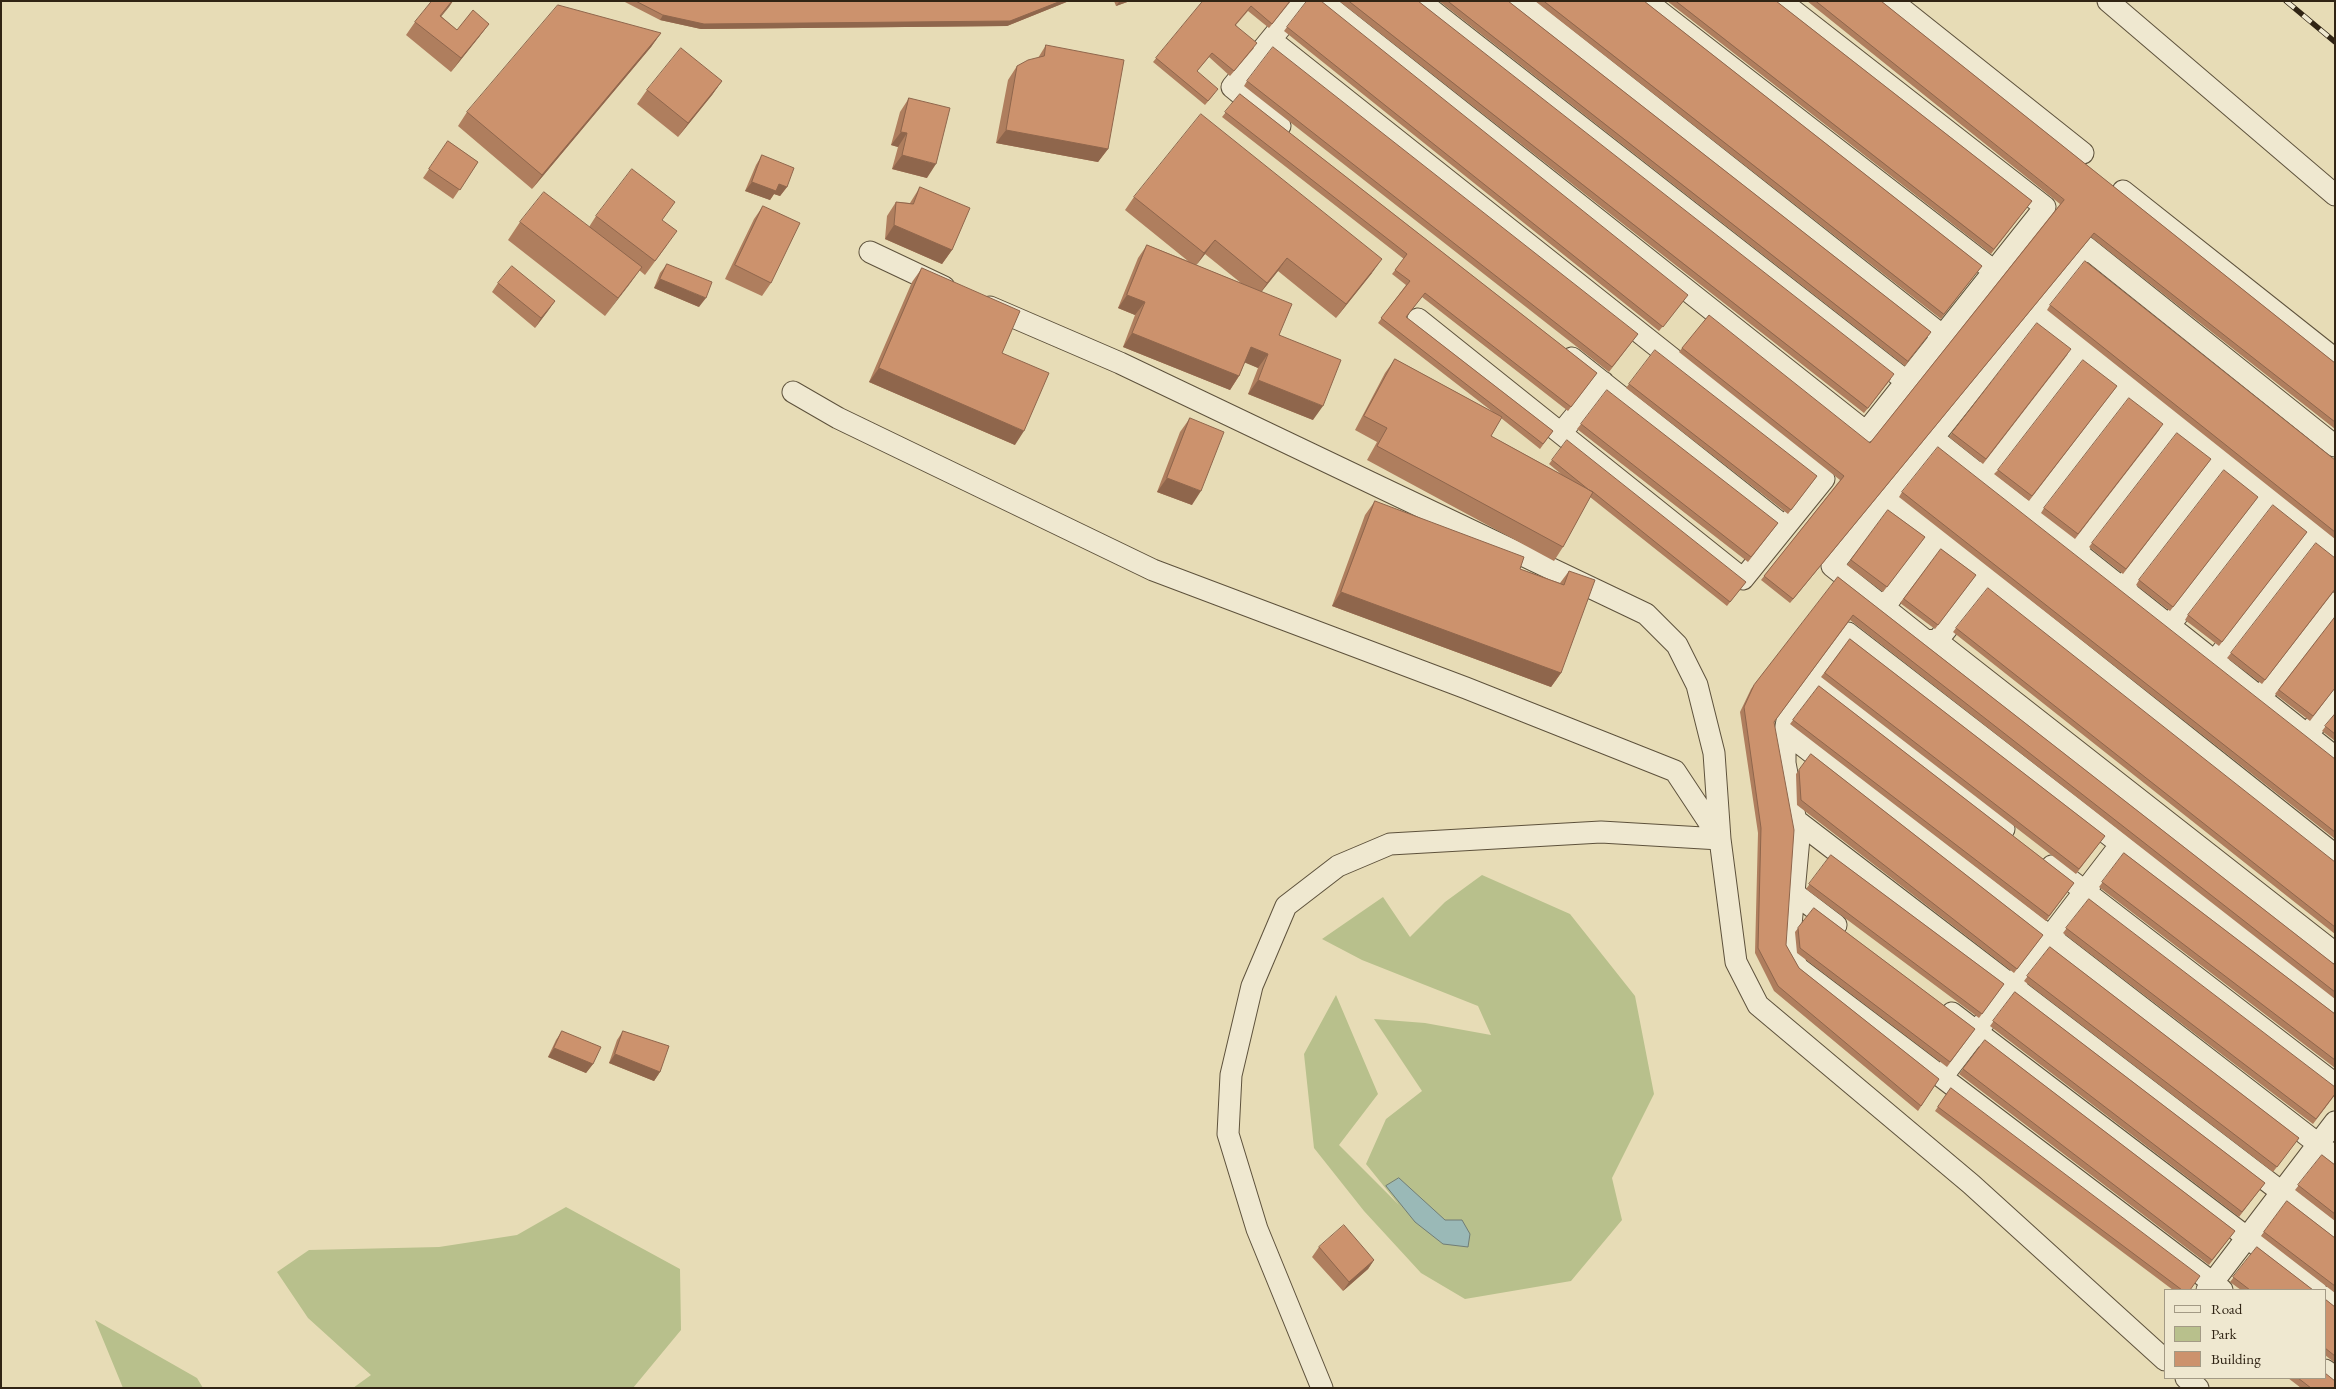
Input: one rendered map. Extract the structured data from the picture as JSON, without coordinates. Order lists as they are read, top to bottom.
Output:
{
  "legend": ["Road", "Park", "Building"]
}
